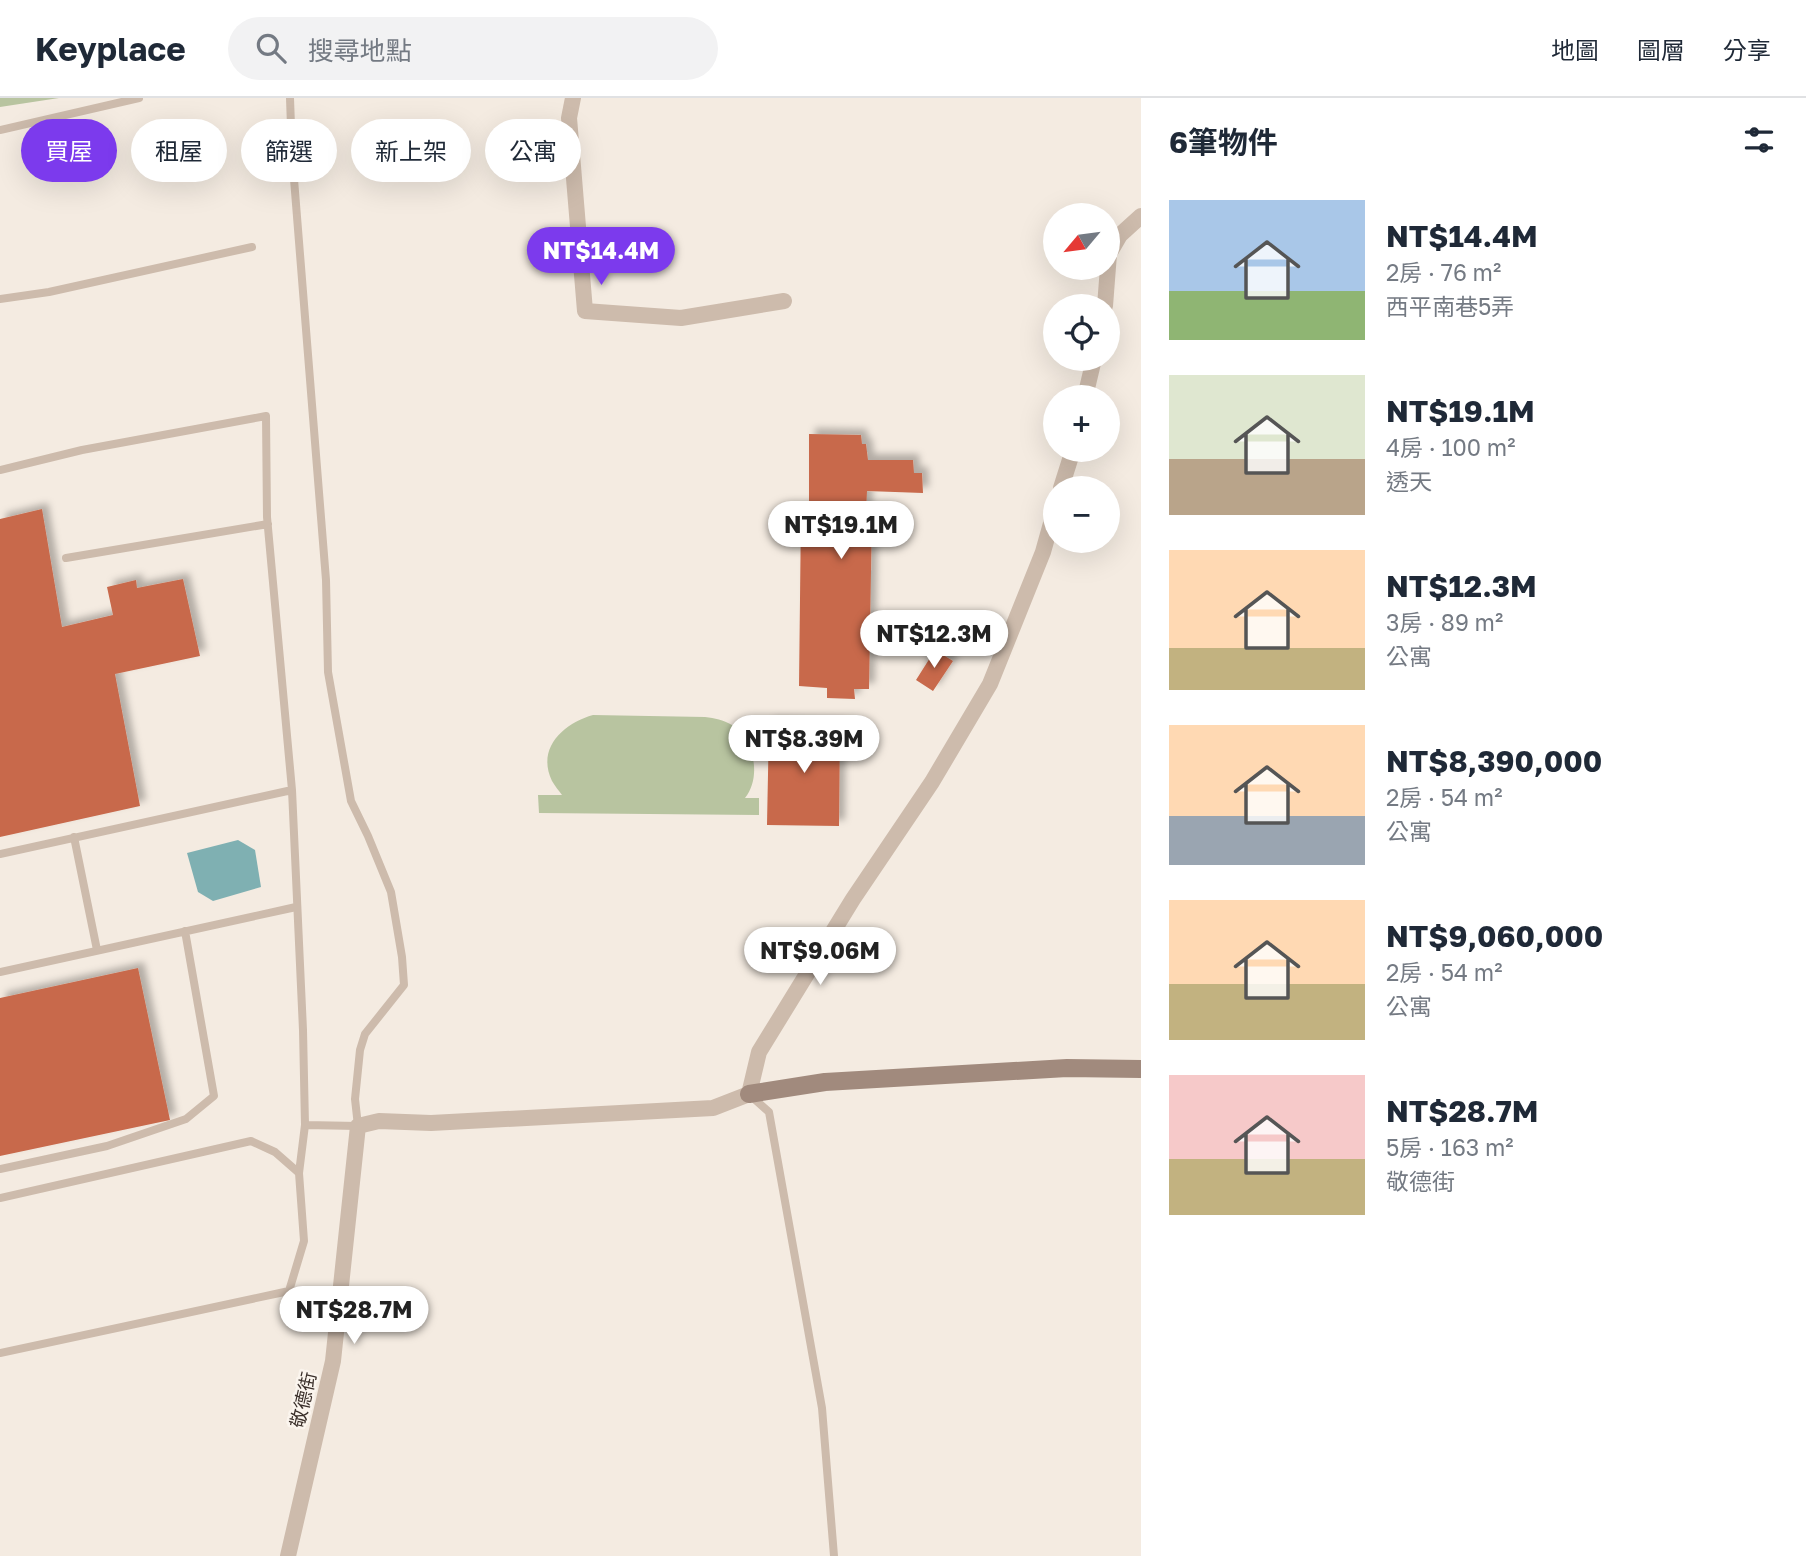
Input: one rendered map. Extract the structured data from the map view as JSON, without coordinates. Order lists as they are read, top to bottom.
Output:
{
  "streets": {
    "street": ["敬德街"]
  },
  "north": "bottom left",
  "page": {
    "header": "Keyplace",
    "search": "搜尋地點",
    "nav": ["地圖", "圖層", "分享"],
    "heading": "6筆物件",
    "chip": [
      "買屋",
      "租屋",
      "篩選",
      "新上架",
      "公寓"
    ],
    "list": [
      {
        "name": "NT$14.4M",
        "note": "2房 · 76 m² · 西平南巷5弄"
      },
      {
        "name": "NT$19.1M",
        "note": "4房 · 100 m² · 透天"
      },
      {
        "name": "NT$12.3M",
        "note": "3房 · 89 m² · 公寓"
      },
      {
        "name": "NT$8,390,000",
        "note": "2房 · 54 m² · 公寓"
      },
      {
        "name": "NT$9,060,000",
        "note": "2房 · 54 m² · 公寓"
      },
      {
        "name": "NT$28.7M",
        "note": "5房 · 163 m² · 敬德街"
      }
    ],
    "map_buttons": ["+", "−"],
    "price": [
      "NT$14.4M",
      "NT$19.1M",
      "NT$12.3M",
      "NT$8.39M",
      "NT$9.06M",
      "NT$28.7M"
    ]
  }
}
